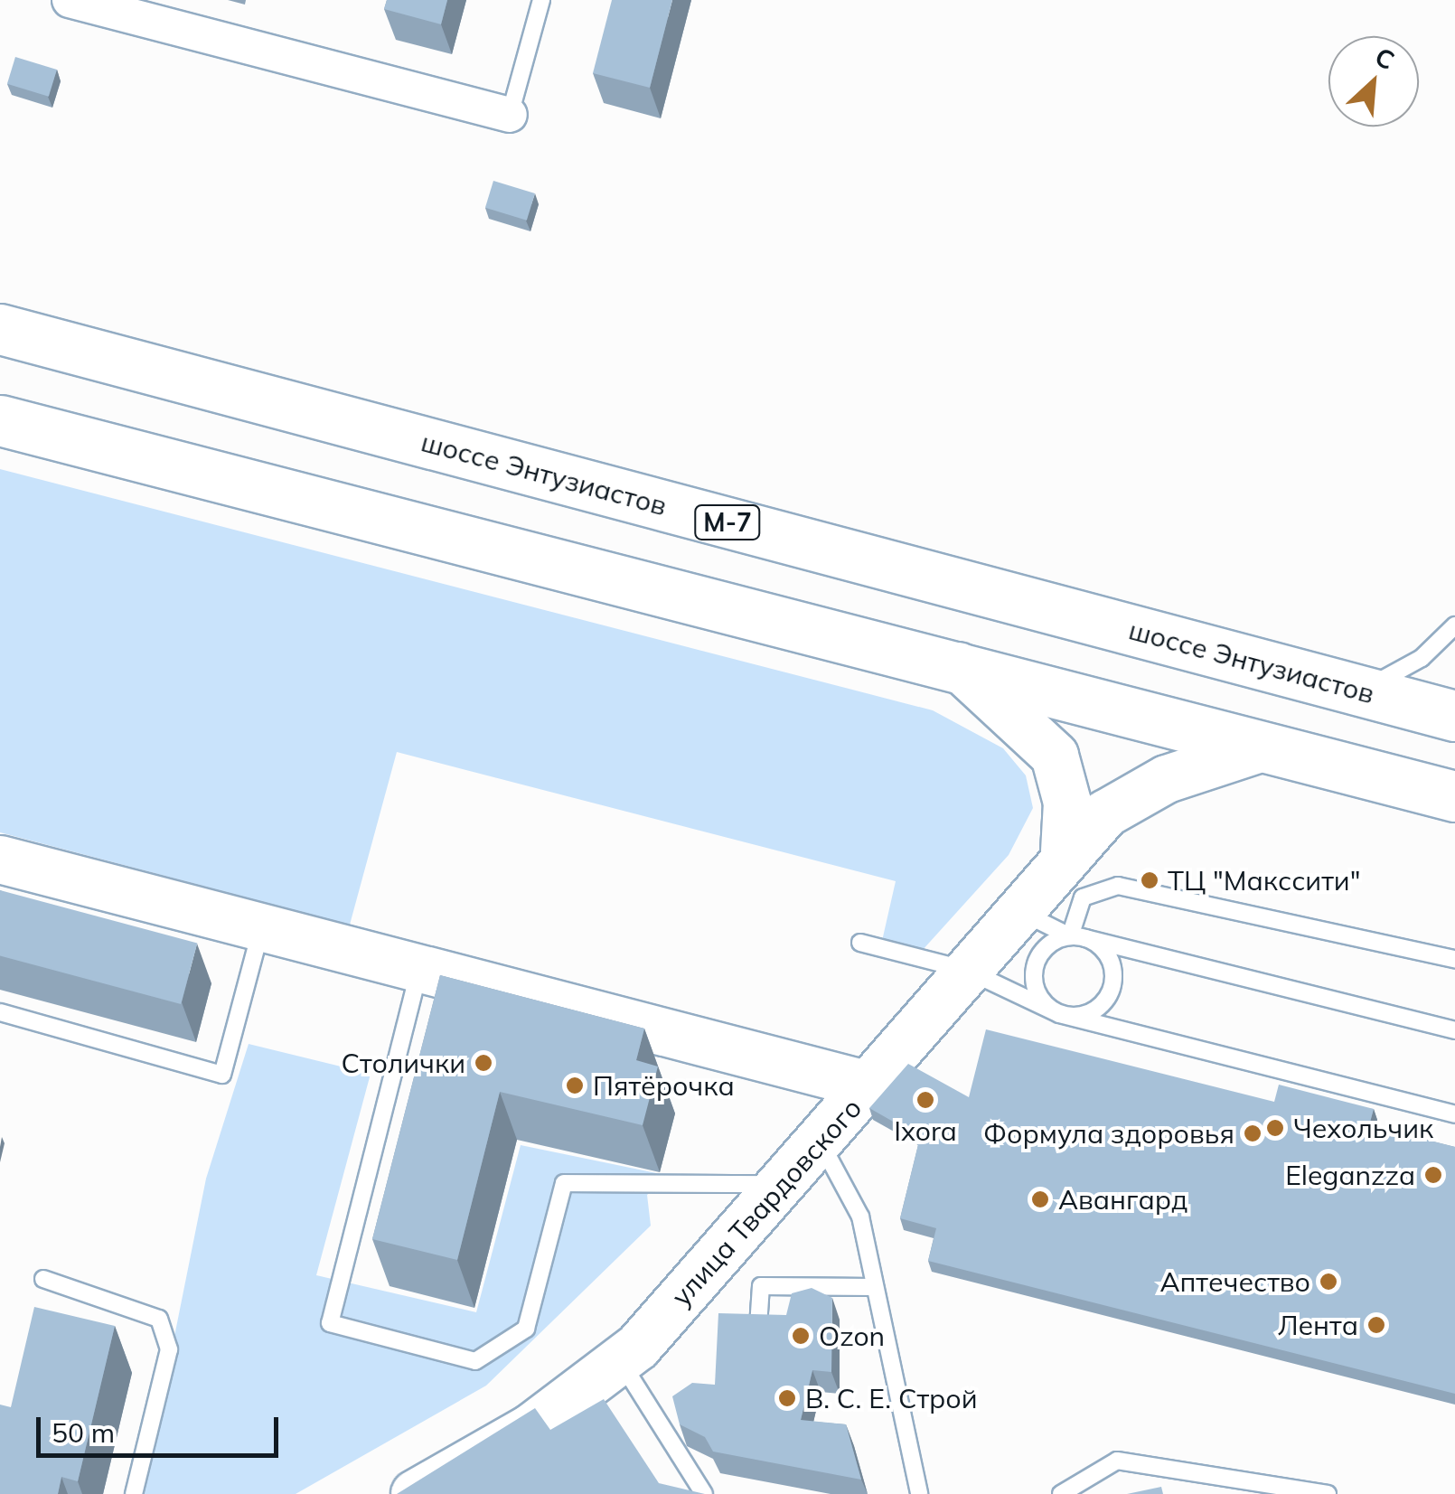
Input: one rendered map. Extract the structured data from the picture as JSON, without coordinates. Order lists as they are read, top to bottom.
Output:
{
  "streets": {
    "highway": ["шоссе Энтузиастов", "М-7"],
    "street": ["улица Твардовского"]
  },
  "places": [
    "ТЦ \"Макссити\"",
    "Столички",
    "Пятёрочка",
    "Ixora",
    "Чехольчик",
    "Формула здоровья",
    "Eleganzza",
    "Авангард",
    "Аптечество",
    "Лента",
    "Ozon",
    "В. С. Е. Строй"
  ],
  "scale_bar": "50 m",
  "north": "top right"
}
